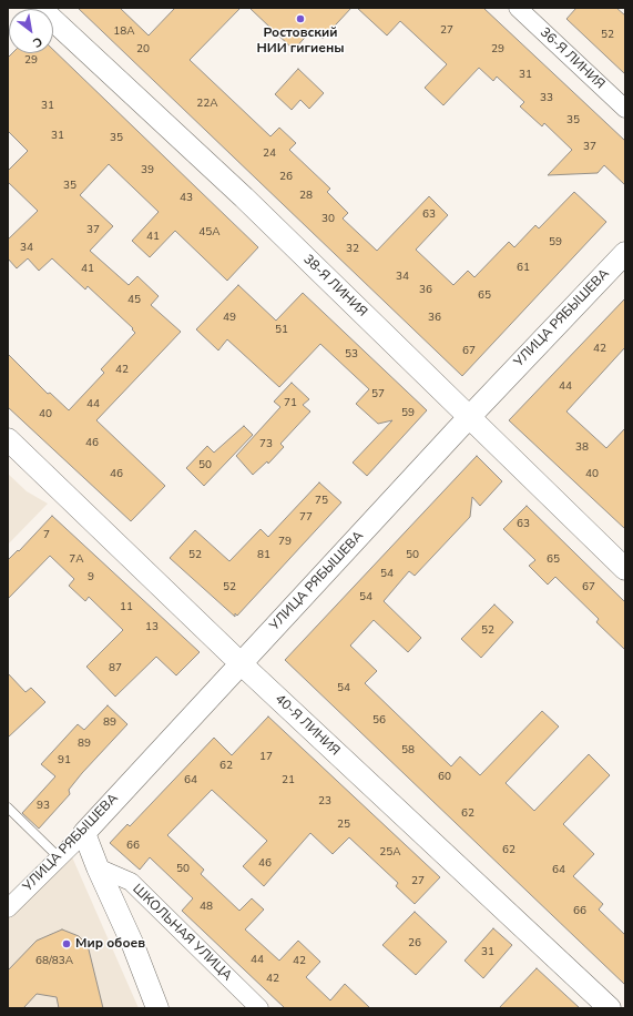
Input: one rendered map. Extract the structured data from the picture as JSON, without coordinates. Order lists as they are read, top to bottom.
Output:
{
  "streets": {
    "street": [
      "36-Я ЛИНИЯ",
      "38-Я ЛИНИЯ",
      "УЛИЦА РЯБЫШЕВА",
      "40-Я ЛИНИЯ",
      "ШКОЛЬНАЯ УЛИЦА"
    ]
  },
  "crossings": [
    ["38-Я ЛИНИЯ", "УЛИЦА РЯБЫШЕВА"],
    ["УЛИЦА РЯБЫШЕВА", "40-Я ЛИНИЯ"]
  ],
  "places": ["Ростовский НИИ гигиены", "Мир обоев"],
  "house_numbers": [
    "27",
    "18А",
    "52",
    "20",
    "29",
    "29",
    "31",
    "33",
    "22А",
    "31",
    "35",
    "31",
    "35",
    "37",
    "24",
    "39",
    "26",
    "35",
    "28",
    "43",
    "63",
    "30",
    "37",
    "45А",
    "41",
    "59",
    "34",
    "32",
    "61",
    "41",
    "34",
    "36",
    "65",
    "45",
    "49",
    "36",
    "51",
    "42",
    "67",
    "53",
    "42",
    "44",
    "57",
    "71",
    "44",
    "59",
    "40",
    "46",
    "73",
    "38",
    "50",
    "46",
    "40",
    "75",
    "77",
    "63",
    "7",
    "79",
    "52",
    "81",
    "50",
    "7А",
    "65",
    "54",
    "9",
    "52",
    "67",
    "54",
    "11",
    "13",
    "52",
    "87",
    "54",
    "56",
    "89",
    "89",
    "58",
    "17",
    "91",
    "62",
    "60",
    "64",
    "21",
    "23",
    "93",
    "62",
    "25",
    "66",
    "62",
    "25А",
    "46",
    "50",
    "64",
    "27",
    "48",
    "66",
    "26",
    "31",
    "44",
    "68/83А",
    "42",
    "42"
  ],
  "north": "bottom right"
}
